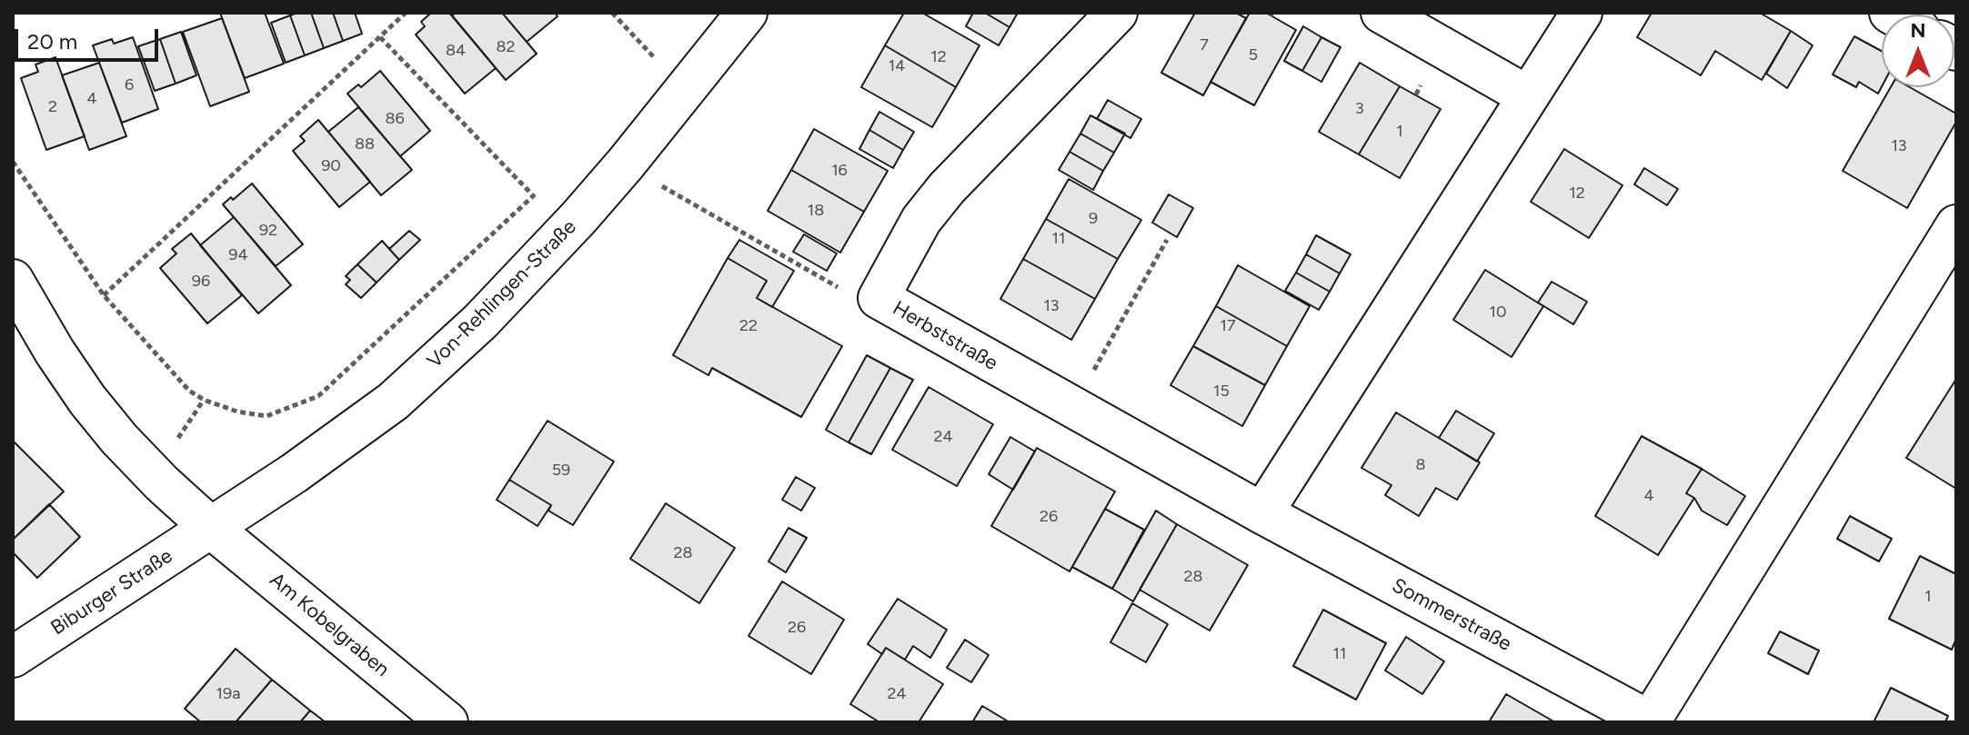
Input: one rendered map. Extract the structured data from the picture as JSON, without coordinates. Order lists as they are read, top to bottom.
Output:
{
  "streets": {
    "street": [
      "Von-Rehlingen-Straße",
      "Herbststraße",
      "Biburger Straße",
      "Sommerstraße",
      "Am Kobelgraben"
    ]
  },
  "crossings": [
    ["Von-Rehlingen-Straße", "Biburger Straße"],
    ["Von-Rehlingen-Straße", "Am Kobelgraben"],
    ["Herbststraße", "Sommerstraße"],
    ["Biburger Straße", "Am Kobelgraben"]
  ],
  "house_numbers": [
    "7",
    "82",
    "84",
    "5",
    "12",
    "14",
    "6",
    "4",
    "2",
    "3",
    "86",
    "1",
    "88",
    "13",
    "90",
    "16",
    "12",
    "18",
    "9",
    "92",
    "11",
    "94",
    "96",
    "13",
    "10",
    "22",
    "17",
    "15",
    "24",
    "8",
    "59",
    "4",
    "26",
    "28",
    "28",
    "1",
    "26",
    "11",
    "19a",
    "24"
  ],
  "scale_bar": "20 m",
  "north": "top"
}
